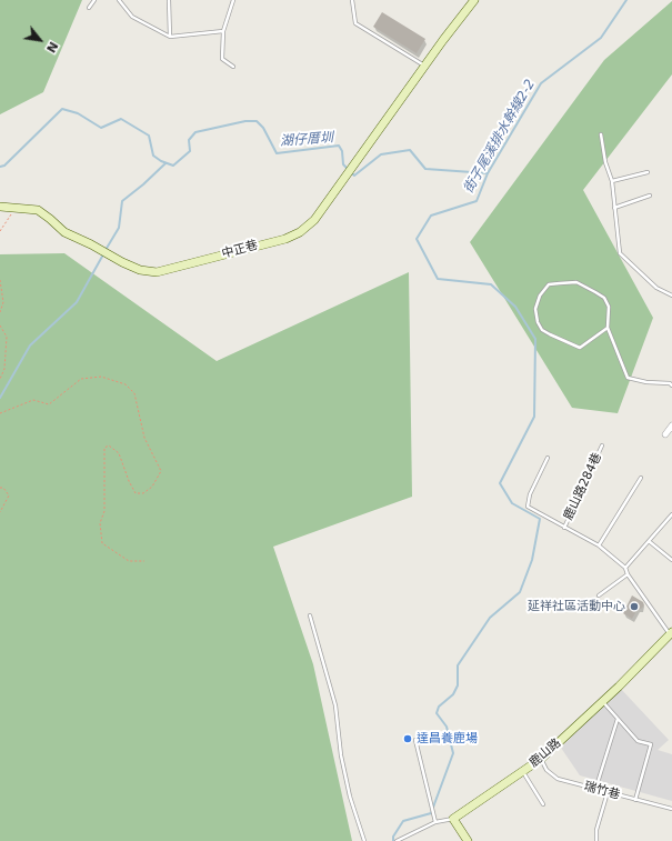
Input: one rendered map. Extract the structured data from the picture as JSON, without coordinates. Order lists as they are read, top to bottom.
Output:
{
  "streets": {
    "street": ["中正巷", "鹿山路"],
    "lane": ["鹿山路284巷", "瑞竹巷"]
  },
  "crossings": [
    ["鹿山路", "瑞竹巷"]
  ],
  "water": ["街子尾溪排水幹線2-2", "湖仔厝圳"],
  "places": ["延祥社區活動中心", "達昌養鹿場"],
  "north": "bottom right"
}
